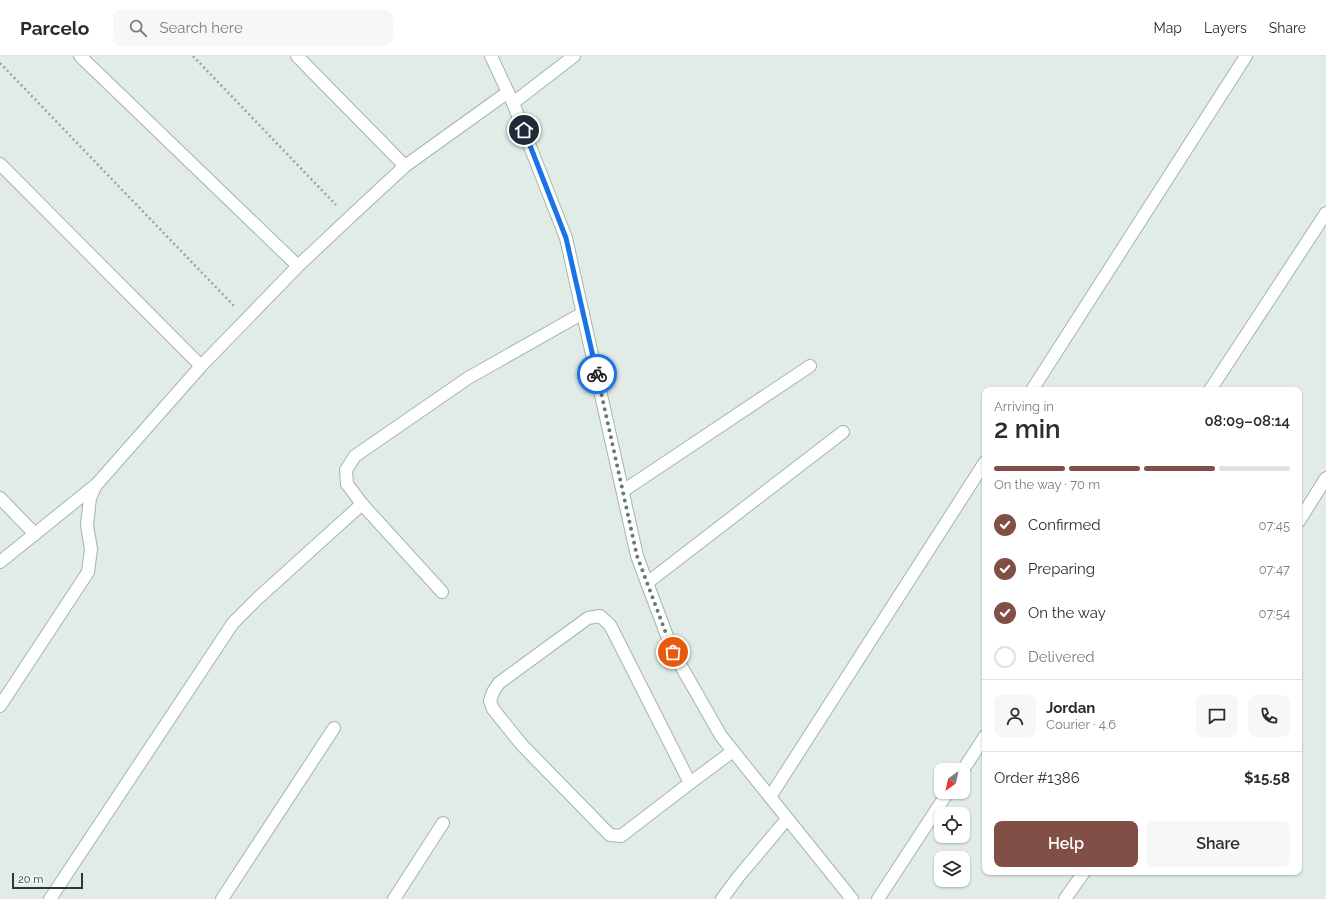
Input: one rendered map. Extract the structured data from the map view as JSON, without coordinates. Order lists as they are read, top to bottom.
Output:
{
  "scale_bar": "20 m",
  "north": "bottom left",
  "page": {
    "header": "Parcelo",
    "search": "Search here",
    "nav": ["Map", "Layers", "Share"],
    "heading": ["2 min", "Arriving in", "08:09–08:14"],
    "panel": [
      "Jordan",
      "Courier · 4.6",
      "Order #1386",
      "$15.58"
    ],
    "bar": "On the way · 70 m",
    "list": [
      ["Confirmed", "07:45"],
      ["Preparing", "07:47"],
      ["On the way", "07:54"],
      "Delivered"
    ],
    "buttons": ["Help", "Share"],
    "scale": "20 m"
  }
}
